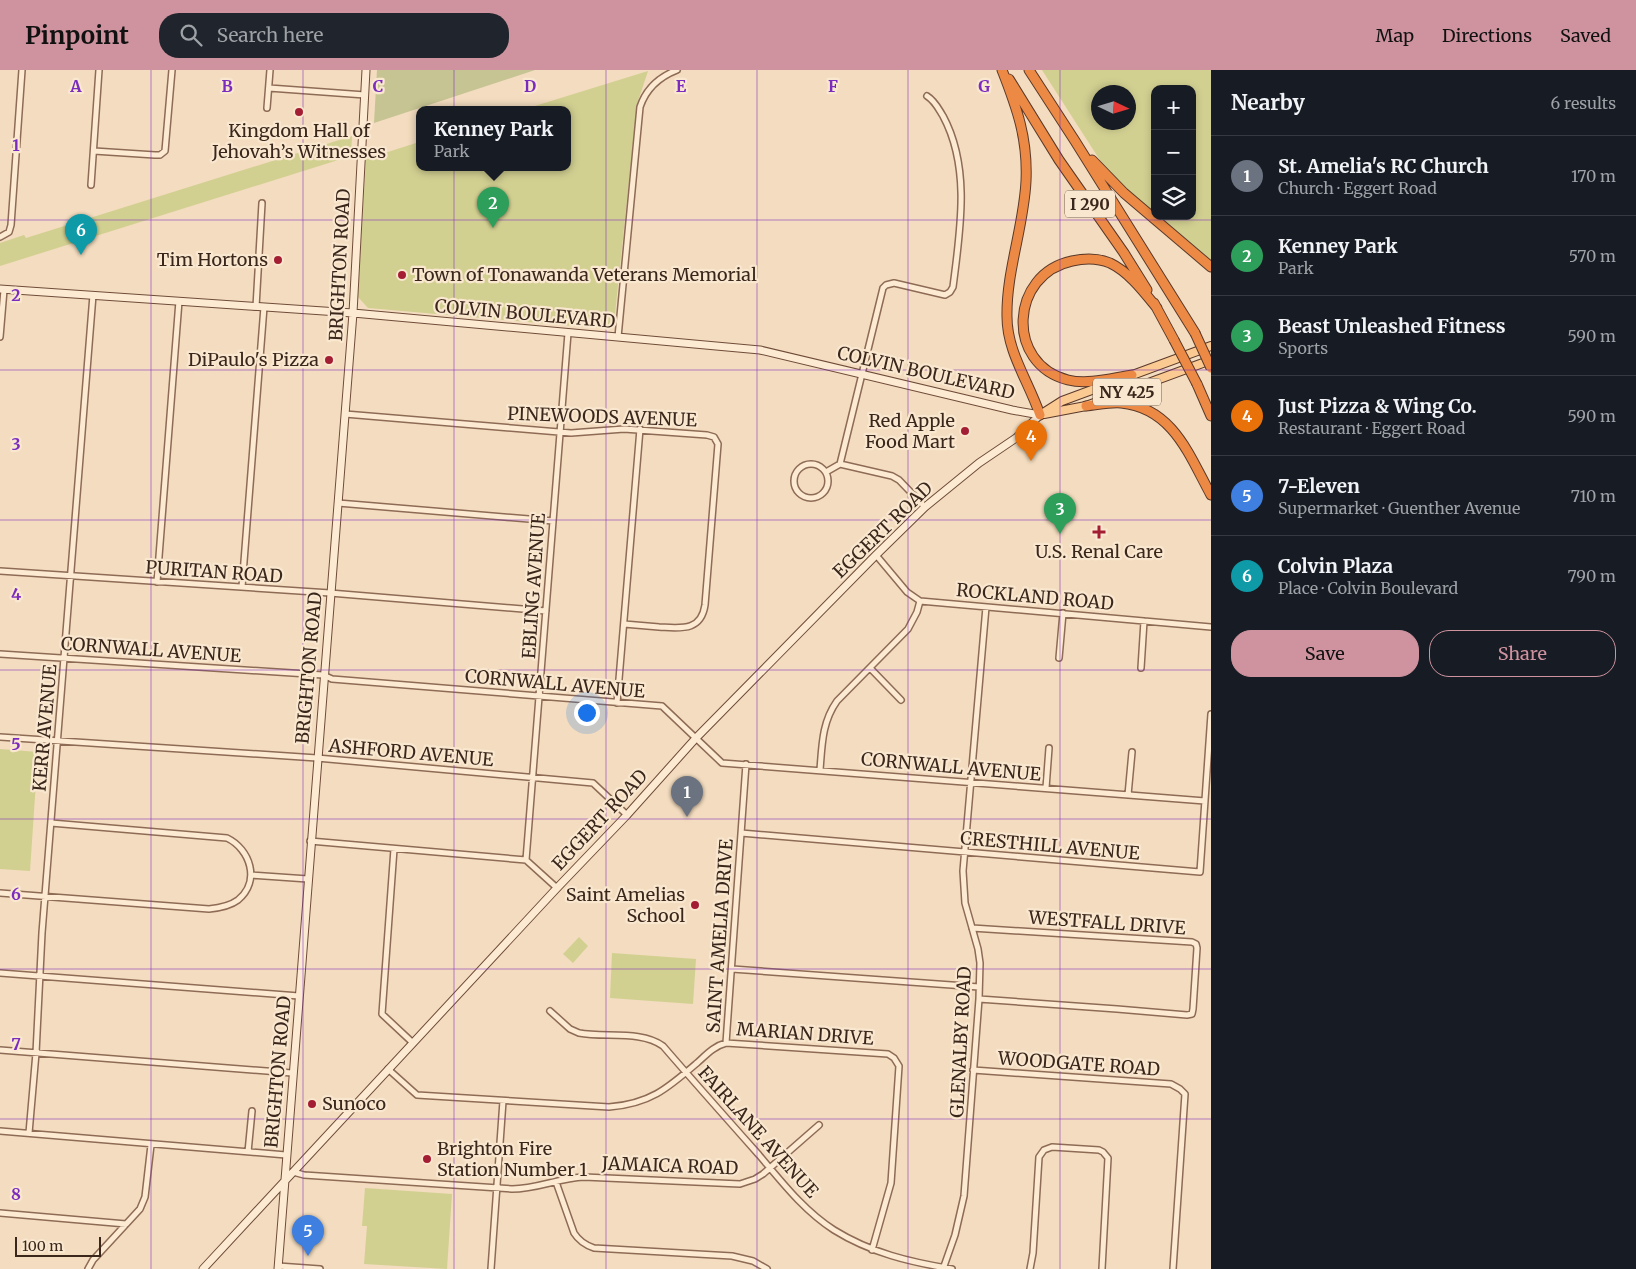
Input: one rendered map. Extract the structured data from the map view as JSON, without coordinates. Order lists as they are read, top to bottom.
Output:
{
  "streets": {
    "highway": ["I 290"],
    "main road": ["NY 425"],
    "street": [
      "BRIGHTON ROAD",
      "COLVIN BOULEVARD",
      "PINEWOODS AVENUE",
      "EGGERT ROAD",
      "PURITAN ROAD",
      "EBLING AVENUE",
      "ROCKLAND ROAD",
      "CORNWALL AVENUE",
      "KERR AVENUE",
      "ASHFORD AVENUE",
      "CRESTHILL AVENUE",
      "WESTFALL DRIVE",
      "SAINT AMELIA DRIVE",
      "MARIAN DRIVE",
      "GLENALBY ROAD",
      "WOODGATE ROAD",
      "FAIRLANE AVENUE",
      "JAMAICA ROAD"
    ]
  },
  "crossings": [
    ["BRIGHTON ROAD", "COLVIN BOULEVARD"],
    ["BRIGHTON ROAD", "PINEWOODS AVENUE"],
    ["BRIGHTON ROAD", "EGGERT ROAD"],
    ["BRIGHTON ROAD", "PURITAN ROAD"],
    ["BRIGHTON ROAD", "CORNWALL AVENUE"],
    ["BRIGHTON ROAD", "ASHFORD AVENUE"],
    ["COLVIN BOULEVARD", "NY 425"],
    ["COLVIN BOULEVARD", "EGGERT ROAD"],
    ["COLVIN BOULEVARD", "EBLING AVENUE"],
    ["COLVIN BOULEVARD", "KERR AVENUE"],
    ["NY 425", "EGGERT ROAD"],
    ["PINEWOODS AVENUE", "EBLING AVENUE"],
    ["EGGERT ROAD", "CORNWALL AVENUE"],
    ["EGGERT ROAD", "ASHFORD AVENUE"],
    ["EGGERT ROAD", "SAINT AMELIA DRIVE"],
    ["EGGERT ROAD", "JAMAICA ROAD"],
    ["PURITAN ROAD", "EBLING AVENUE"],
    ["PURITAN ROAD", "KERR AVENUE"],
    ["EBLING AVENUE", "CORNWALL AVENUE"],
    ["EBLING AVENUE", "ASHFORD AVENUE"],
    ["ROCKLAND ROAD", "GLENALBY ROAD"],
    ["CORNWALL AVENUE", "KERR AVENUE"],
    ["CORNWALL AVENUE", "CRESTHILL AVENUE"],
    ["CORNWALL AVENUE", "SAINT AMELIA DRIVE"],
    ["CORNWALL AVENUE", "GLENALBY ROAD"],
    ["KERR AVENUE", "ASHFORD AVENUE"],
    ["CRESTHILL AVENUE", "SAINT AMELIA DRIVE"],
    ["CRESTHILL AVENUE", "GLENALBY ROAD"],
    ["WESTFALL DRIVE", "GLENALBY ROAD"],
    ["SAINT AMELIA DRIVE", "MARIAN DRIVE"],
    ["SAINT AMELIA DRIVE", "FAIRLANE AVENUE"],
    ["MARIAN DRIVE", "FAIRLANE AVENUE"],
    ["GLENALBY ROAD", "WOODGATE ROAD"],
    ["GLENALBY ROAD", "FAIRLANE AVENUE"],
    ["FAIRLANE AVENUE", "JAMAICA ROAD"]
  ],
  "places": {
    "other": [
      "Kingdom Hall of Jehovah’s Witnesses",
      "Tim Hortons",
      "Town of Tonawanda Veterans Memorial",
      "DiPaulo's Pizza",
      "Red Apple Food Mart",
      "Saint Amelias School",
      "Sunoco",
      "Brighton Fire Station Number 1"
    ],
    "health": ["U.S. Renal Care"]
  },
  "scale_bar": "100 m",
  "north": "right",
  "page": {
    "header": "Pinpoint",
    "search": "Search here",
    "nav": ["Map", "Directions", "Saved"],
    "heading": ["Nearby", "6 results"],
    "map_buttons": ["+", "−"],
    "popup": ["Kenney Park", "Park"],
    "list": [
      {
        "mark": "1",
        "name": "St. Amelia's RC Church",
        "note": "Church · Eggert Road",
        "value": "170 m"
      },
      {
        "mark": "2",
        "name": "Kenney Park",
        "note": "Park",
        "value": "570 m"
      },
      {
        "mark": "3",
        "name": "Beast Unleashed Fitness",
        "note": "Sports",
        "value": "590 m"
      },
      {
        "mark": "4",
        "name": "Just Pizza & Wing Co.",
        "note": "Restaurant · Eggert Road",
        "value": "590 m"
      },
      {
        "mark": "5",
        "name": "7-Eleven",
        "note": "Supermarket · Guenther Avenue",
        "value": "710 m"
      },
      {
        "mark": "6",
        "name": "Colvin Plaza",
        "note": "Place · Colvin Boulevard",
        "value": "790 m"
      }
    ],
    "pins": [
      "2",
      "6",
      "4",
      "3",
      "1",
      "5"
    ],
    "buttons": ["Save", "Share"],
    "scale": "100 m"
  },
  "grid": {
    "columns": [
      "A",
      "B",
      "C",
      "D",
      "E",
      "F",
      "G"
    ],
    "rows": [
      "1",
      "2",
      "3",
      "4",
      "5",
      "6",
      "7",
      "8"
    ]
  }
}
